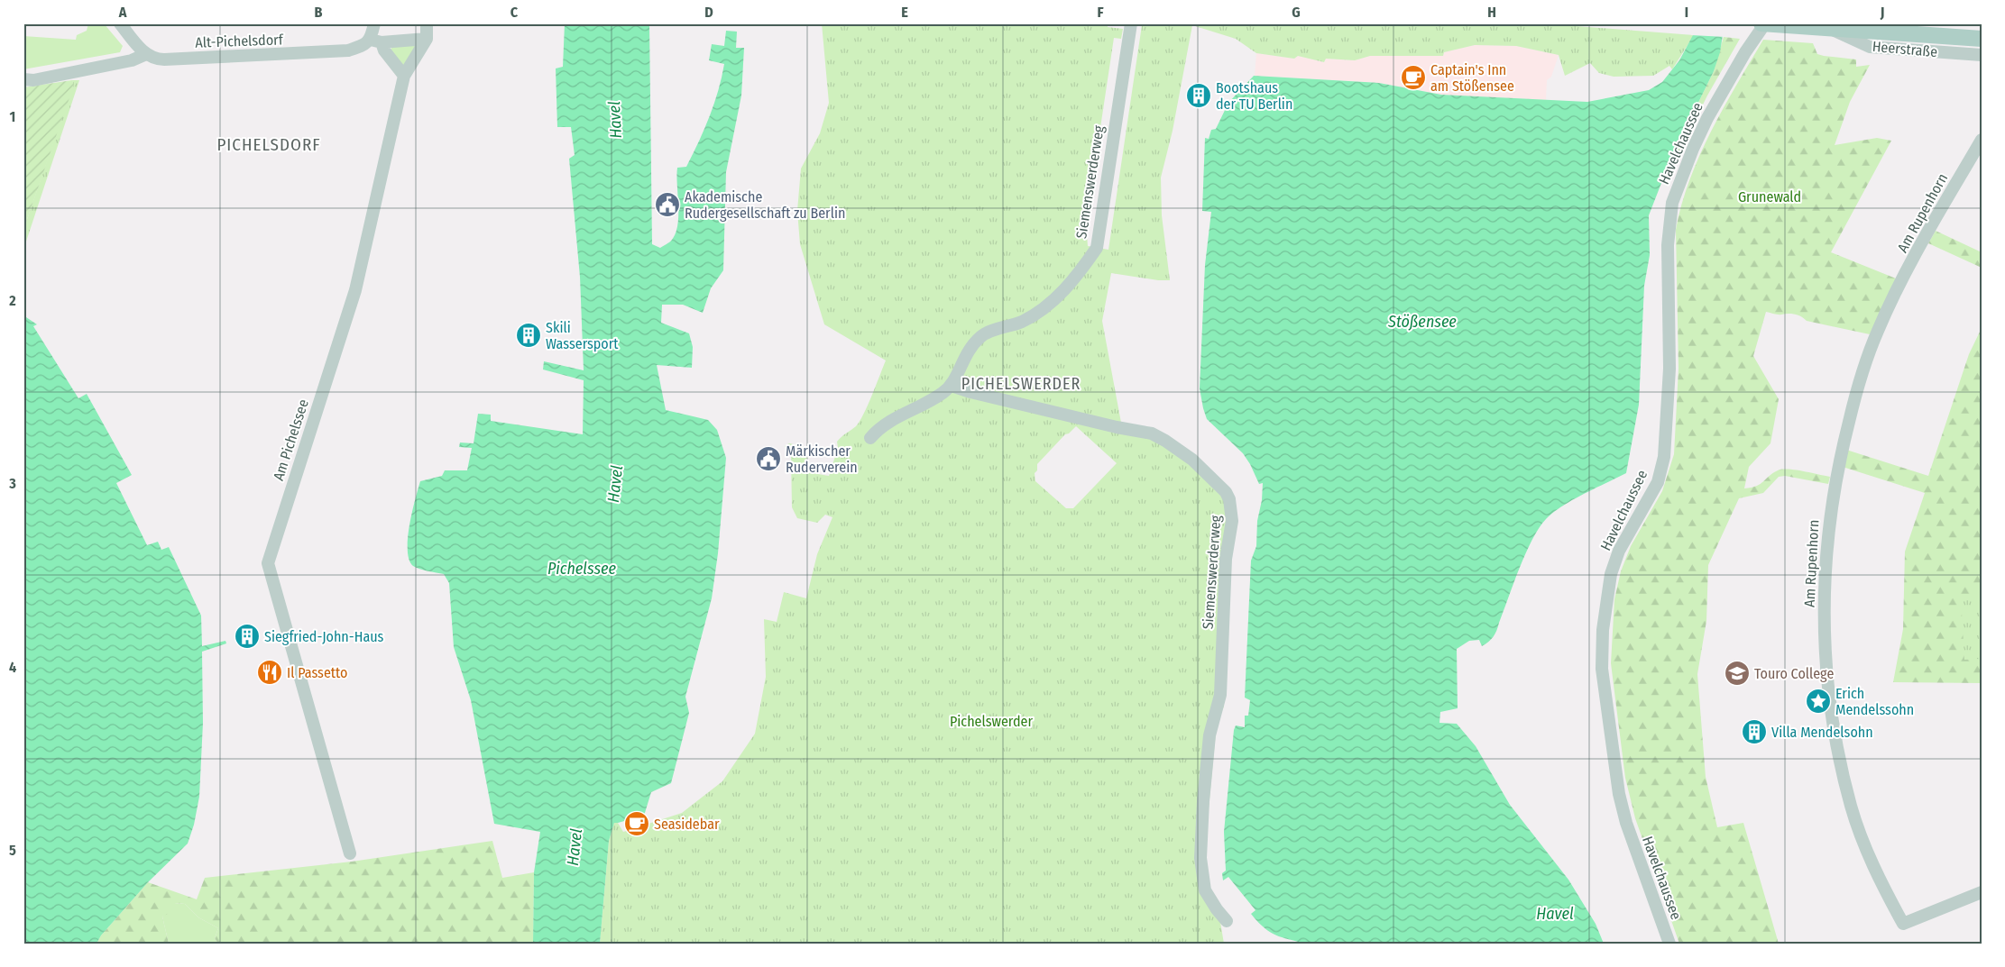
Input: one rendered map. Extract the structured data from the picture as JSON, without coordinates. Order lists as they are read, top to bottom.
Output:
{
  "streets": {
    "main road": ["Heerstraße"],
    "street": [
      "Alt-Pichelsdorf",
      "Havelchaussee",
      "Siemenswerderweg",
      "Am Rupenhorn",
      "Am Pichelssee"
    ]
  },
  "crossings": [
    ["Alt-Pichelsdorf", "Am Pichelssee"]
  ],
  "districts": ["PICHELSDORF", "PICHELSWERDER"],
  "water": ["Havel", "Stößensee", "Pichelssee"],
  "parks": ["Grunewald", "Pichelswerder"],
  "places": {
    "cafe": ["Captain's Inn am Stößensee", "Seasidebar"],
    "building": [
      "Bootshaus der TU Berlin",
      "Skili Wassersport",
      "Siegfried-John-Haus",
      "Villa Mendelsohn"
    ],
    "public building": ["Akademische Rudergesellschaft zu Berlin", "Märkischer Ruderverein"],
    "restaurant": ["Il Passetto"],
    "school or university": ["Touro College"],
    "place": ["Erich Mendelssohn"]
  },
  "grid": {
    "columns": [
      "A",
      "B",
      "C",
      "D",
      "E",
      "F",
      "G",
      "H",
      "I",
      "J"
    ],
    "rows": [
      "1",
      "2",
      "3",
      "4",
      "5"
    ]
  }
}
